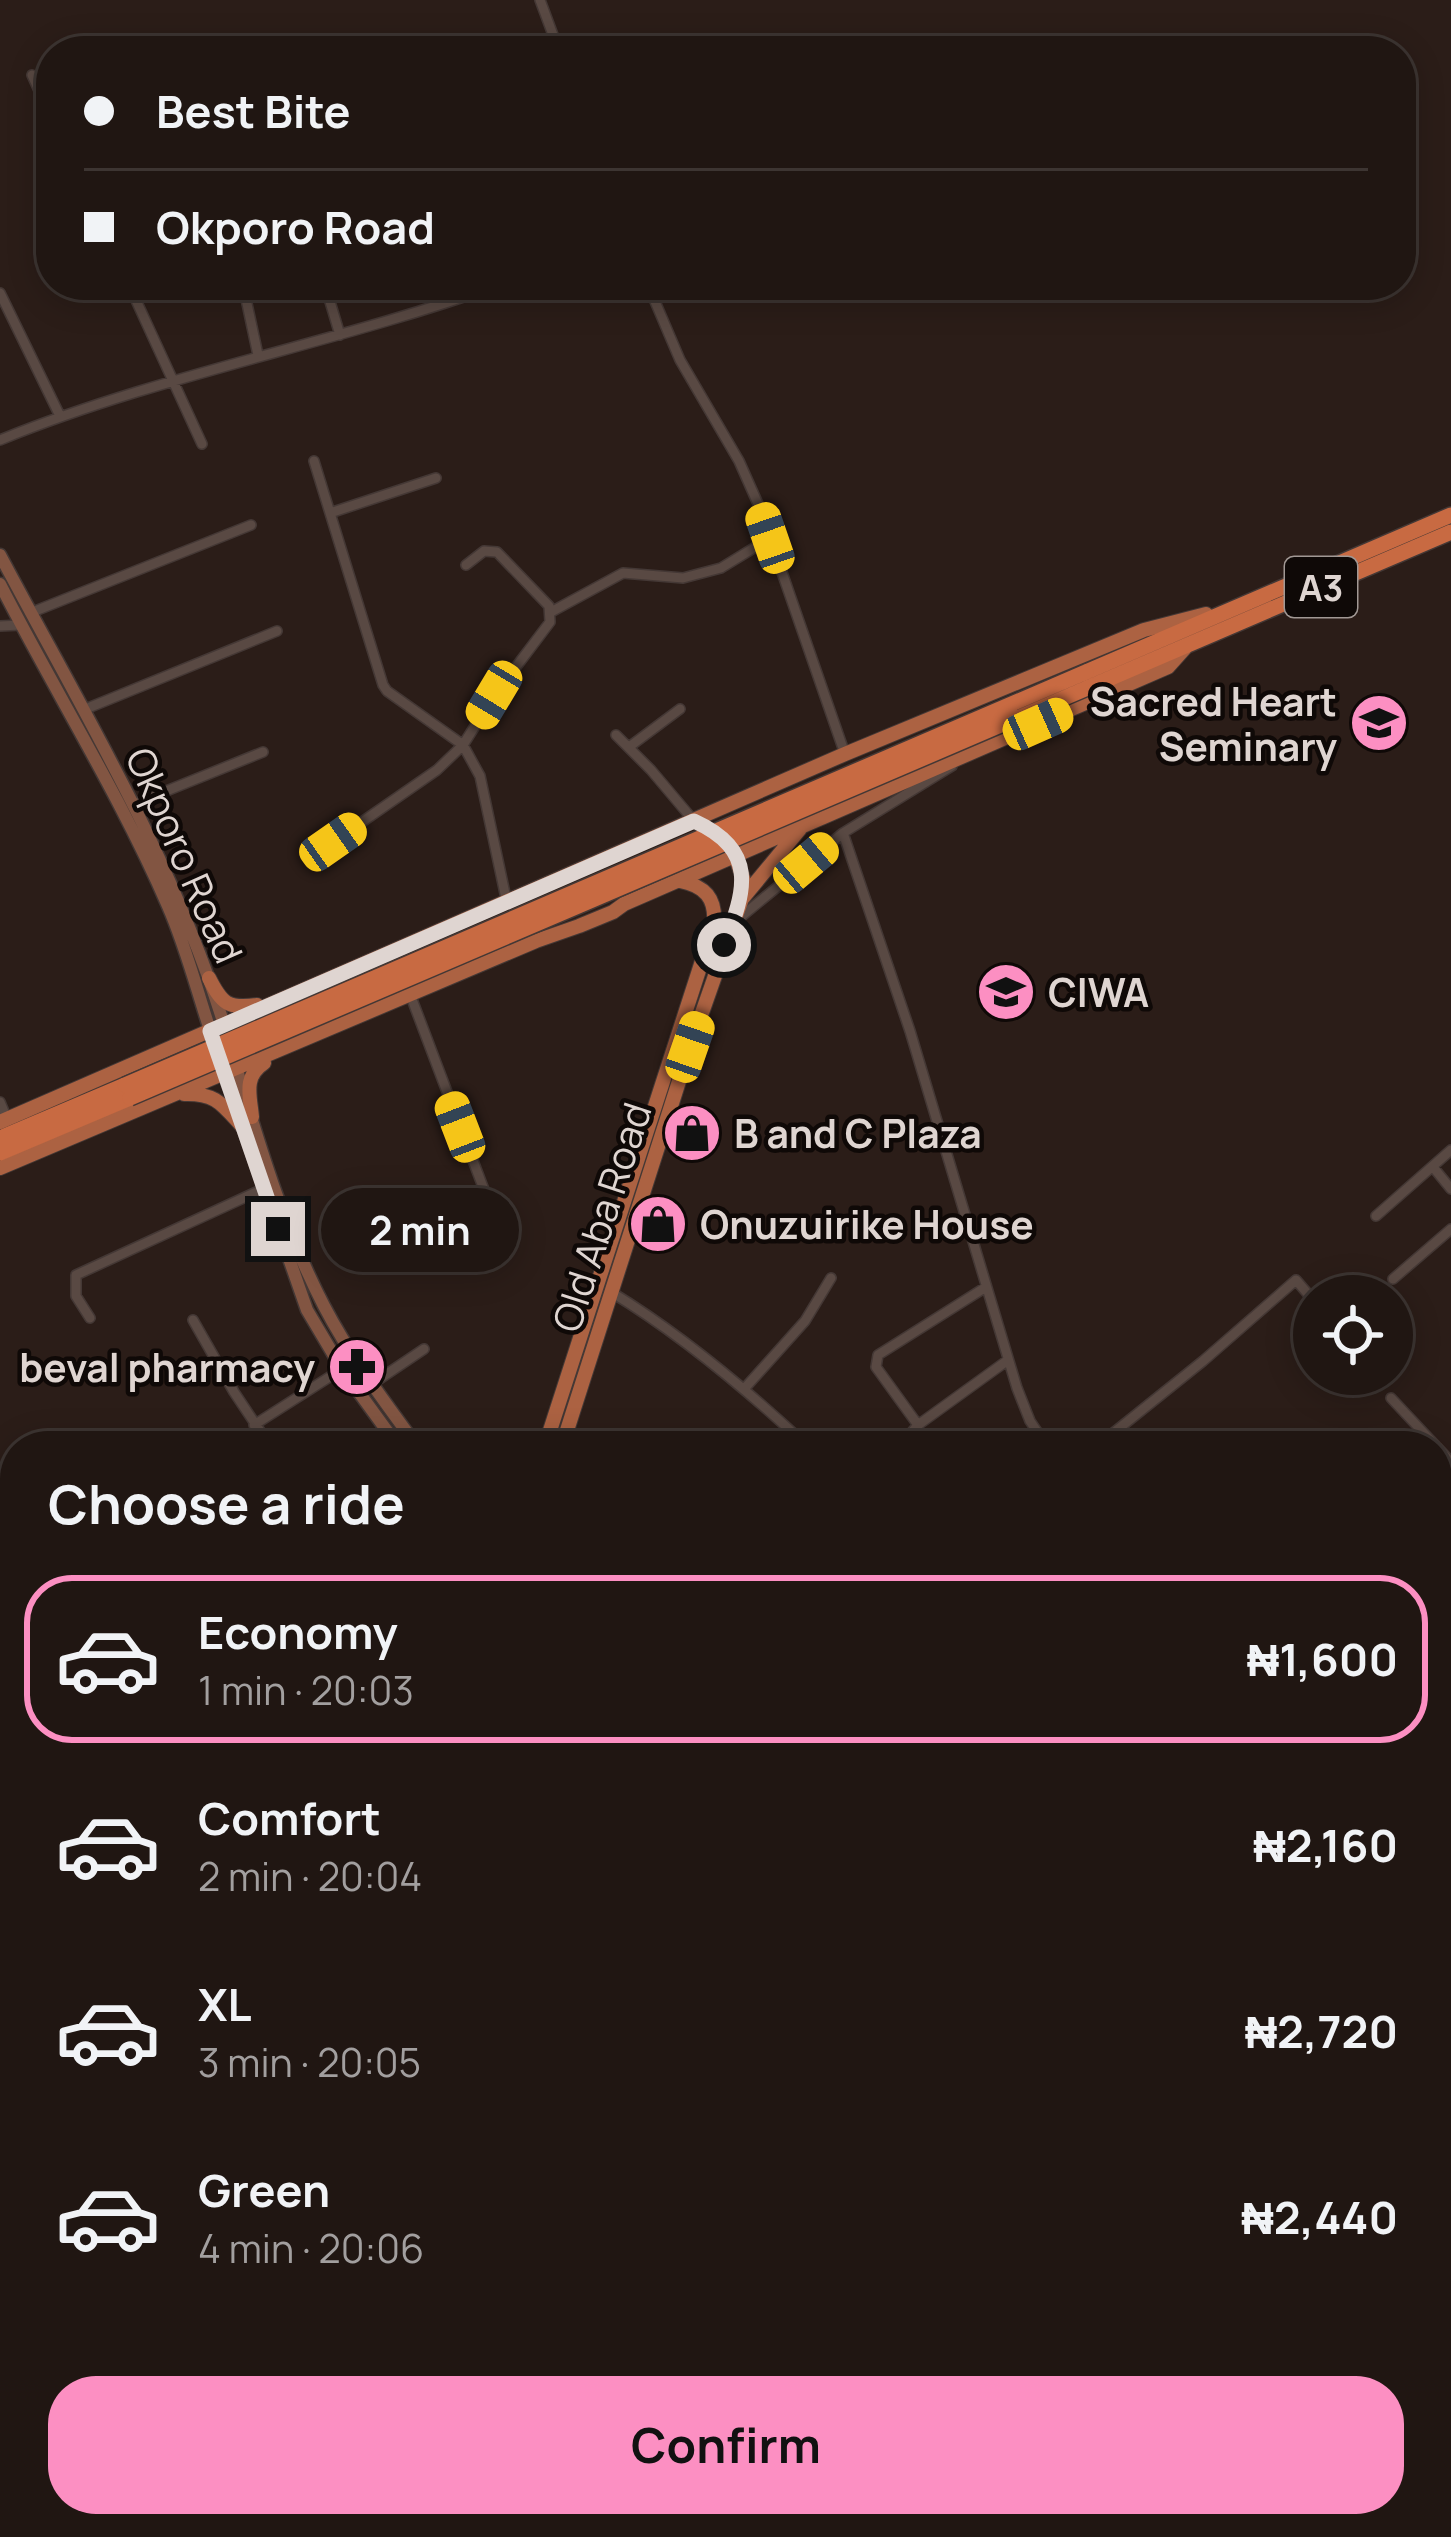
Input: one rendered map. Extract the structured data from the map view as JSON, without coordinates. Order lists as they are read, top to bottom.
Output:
{
  "streets": {
    "highway": ["A3"],
    "main road": ["Okporo Road", "Old Aba Road"]
  },
  "places": {
    "school or university": ["Sacred Heart Seminary", "CIWA"],
    "shop": ["B and C Plaza", "Onuzuirike House"],
    "pharmacy": ["beval pharmacy"]
  },
  "page": {
    "banner": ["Best Bite", "Okporo Road"],
    "bubble": "2 min",
    "heading": "Choose a ride",
    "list": [
      {
        "name": "Economy",
        "note": "1 min · 20:03",
        "value": "₦1,600"
      },
      {
        "name": "Comfort",
        "note": "2 min · 20:04",
        "value": "₦2,160"
      },
      {
        "name": "XL",
        "note": "3 min · 20:05",
        "value": "₦2,720"
      },
      {
        "name": "Green",
        "note": "4 min · 20:06",
        "value": "₦2,440"
      }
    ],
    "buttons": "Confirm"
  }
}
